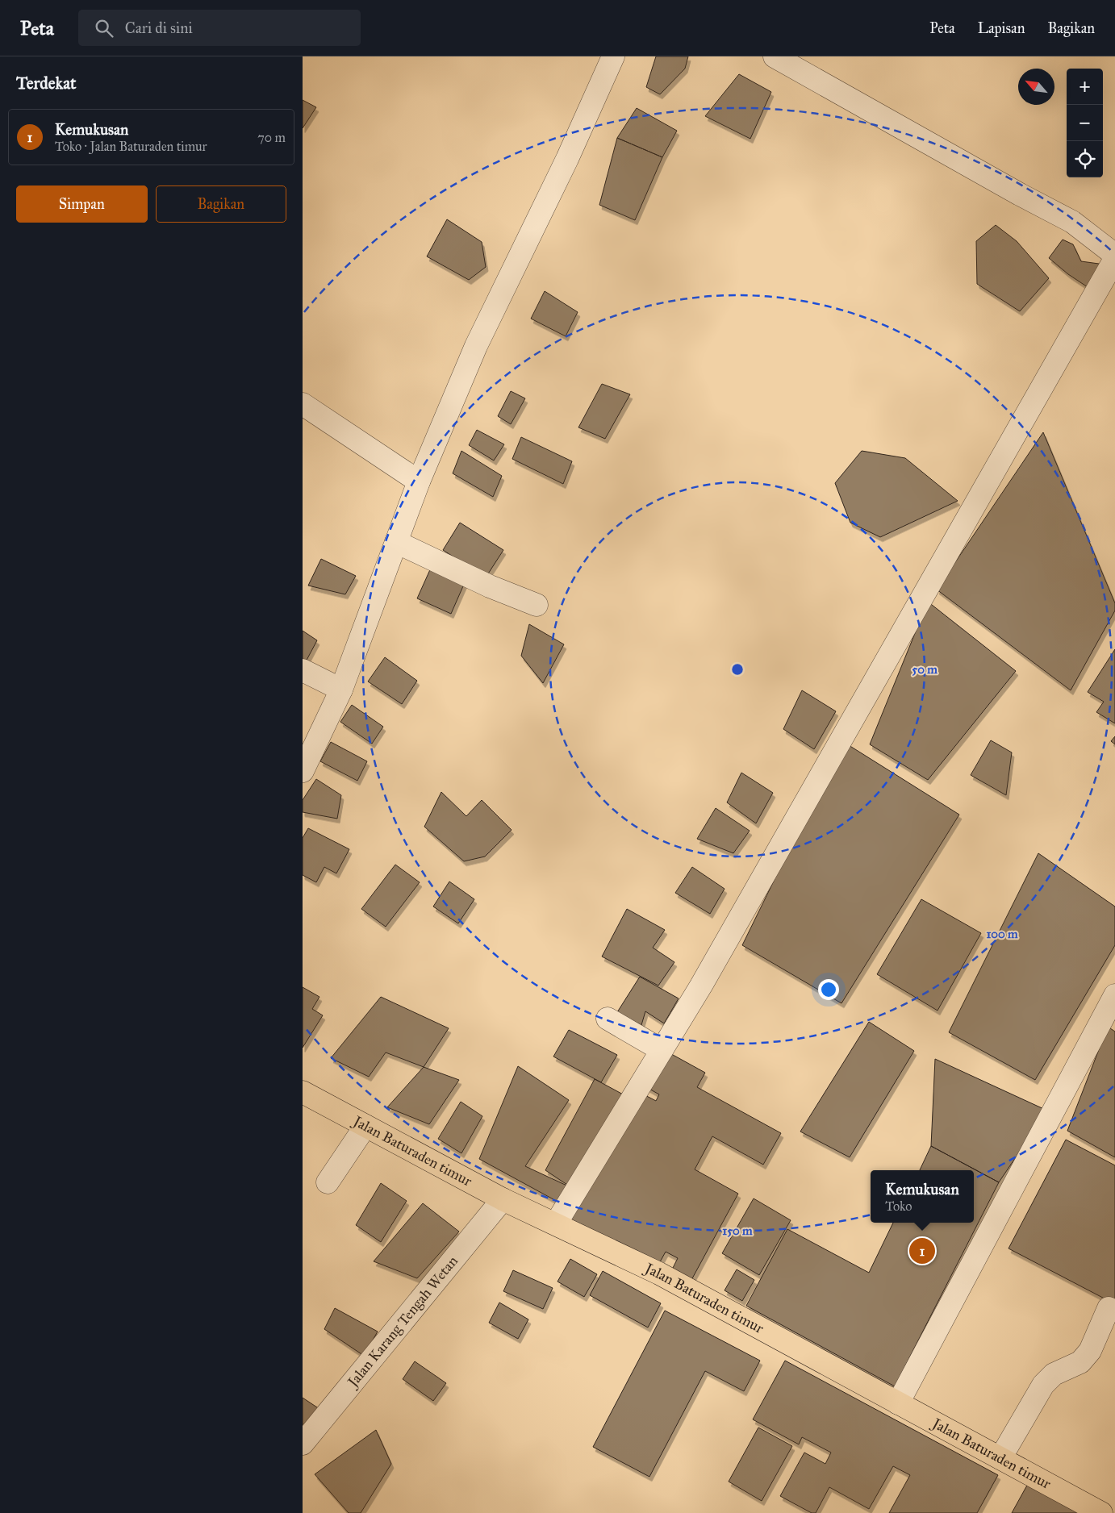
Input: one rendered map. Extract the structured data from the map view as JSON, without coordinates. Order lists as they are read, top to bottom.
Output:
{
  "streets": {
    "main road": ["Jalan Baturaden timur"],
    "street": ["Jalan Karang Tengah Wetan"]
  },
  "crossings": [
    ["Jalan Baturaden timur", "Jalan Karang Tengah Wetan"]
  ],
  "north": "top left",
  "page": {
    "header": "Peta",
    "search": "Cari di sini",
    "nav": ["Peta", "Lapisan", "Bagikan"],
    "heading": "Terdekat",
    "map_buttons": ["+", "−"],
    "list": [
      {
        "mark": "1",
        "name": "Kemukusan",
        "note": "Toko · Jalan Baturaden timur",
        "value": "70 m"
      }
    ],
    "buttons": ["Simpan", "Bagikan"],
    "popup": ["Kemukusan", "Toko"],
    "pins": "1"
  },
  "rings": ["50 m", "100 m", "150 m"]
}
